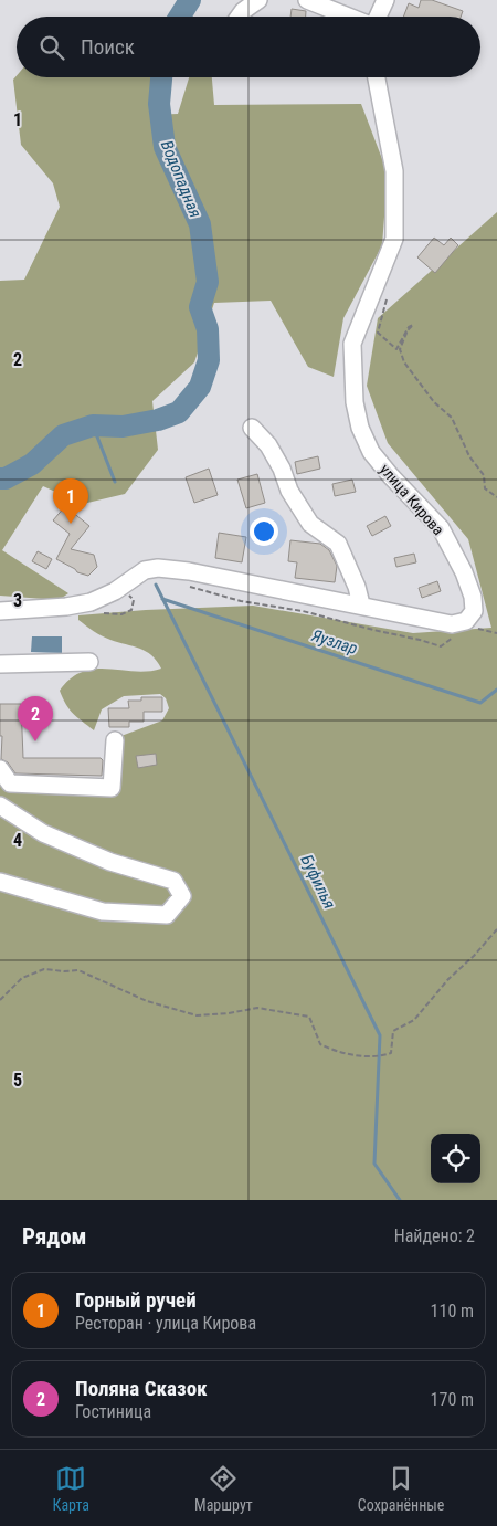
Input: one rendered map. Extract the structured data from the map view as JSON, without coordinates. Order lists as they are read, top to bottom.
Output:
{
  "streets": {
    "street": ["улица Кирова"]
  },
  "water": ["Водопадная", "Яузлар", "Буфилья"],
  "page": {
    "search": "Поиск",
    "pins": ["1", "2"],
    "heading": ["Рядом", "Найдено: 2"],
    "list": [
      {
        "mark": "1",
        "name": "Горный ручей",
        "note": "Ресторан · улица Кирова",
        "value": "110 m"
      },
      {
        "mark": "2",
        "name": "Поляна Сказок",
        "note": "Гостиница",
        "value": "170 m"
      }
    ],
    "nav": ["Карта", "Маршрут", "Сохранённые"]
  },
  "grid": {
    "rows": [
      "1",
      "2",
      "3",
      "4",
      "5"
    ]
  }
}
